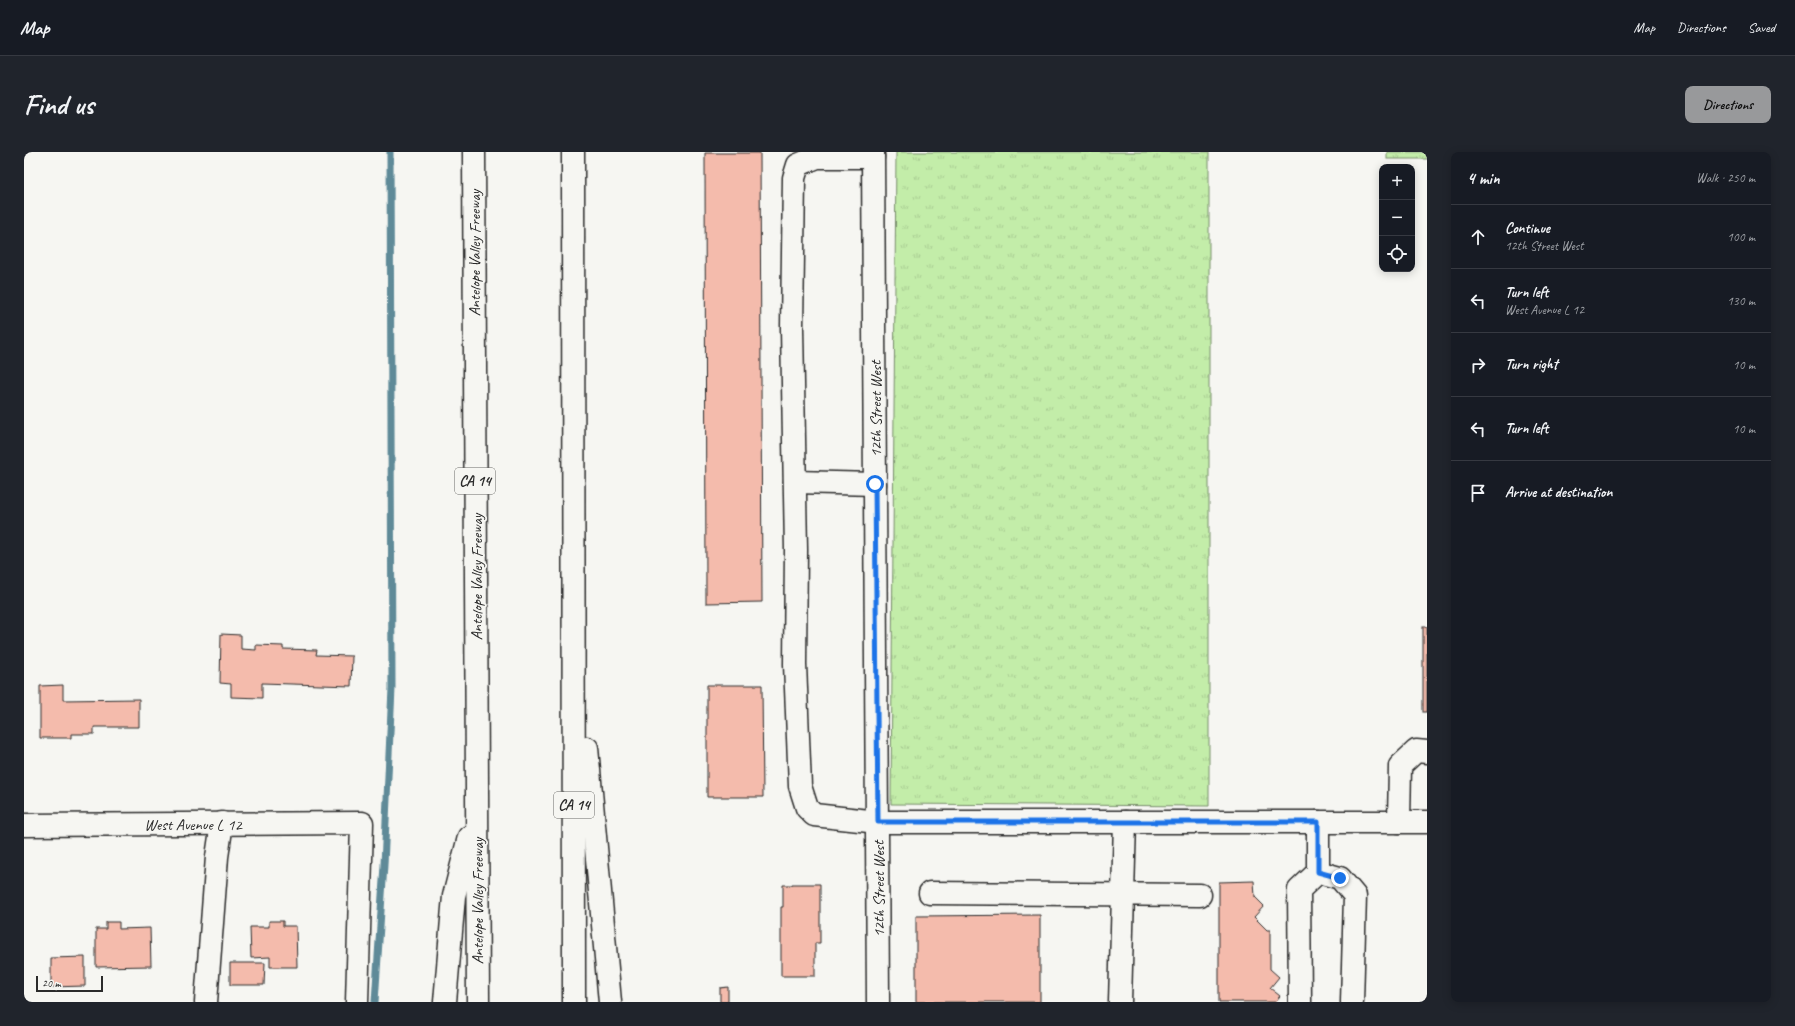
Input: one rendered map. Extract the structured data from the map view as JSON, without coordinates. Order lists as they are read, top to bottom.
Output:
{
  "streets": {
    "main road": [
      "Antelope Valley Freeway",
      "12th Street West",
      "CA 14",
      "West Avenue L 12"
    ]
  },
  "scale_bar": "20 m",
  "page": {
    "header": "Map",
    "nav": ["Map", "Directions", "Saved"],
    "buttons": "Directions",
    "title": "Find us",
    "heading": ["4 min", "Walk · 250 m"],
    "map_buttons": ["+", "−"],
    "list": [
      ["Continue", "12th Street West", "100 m"],
      ["Turn left", "West Avenue L 12", "130 m"],
      ["Turn right", "10 m"],
      ["Turn left", "10 m"],
      "Arrive at destination"
    ],
    "scale": "20 m"
  }
}
